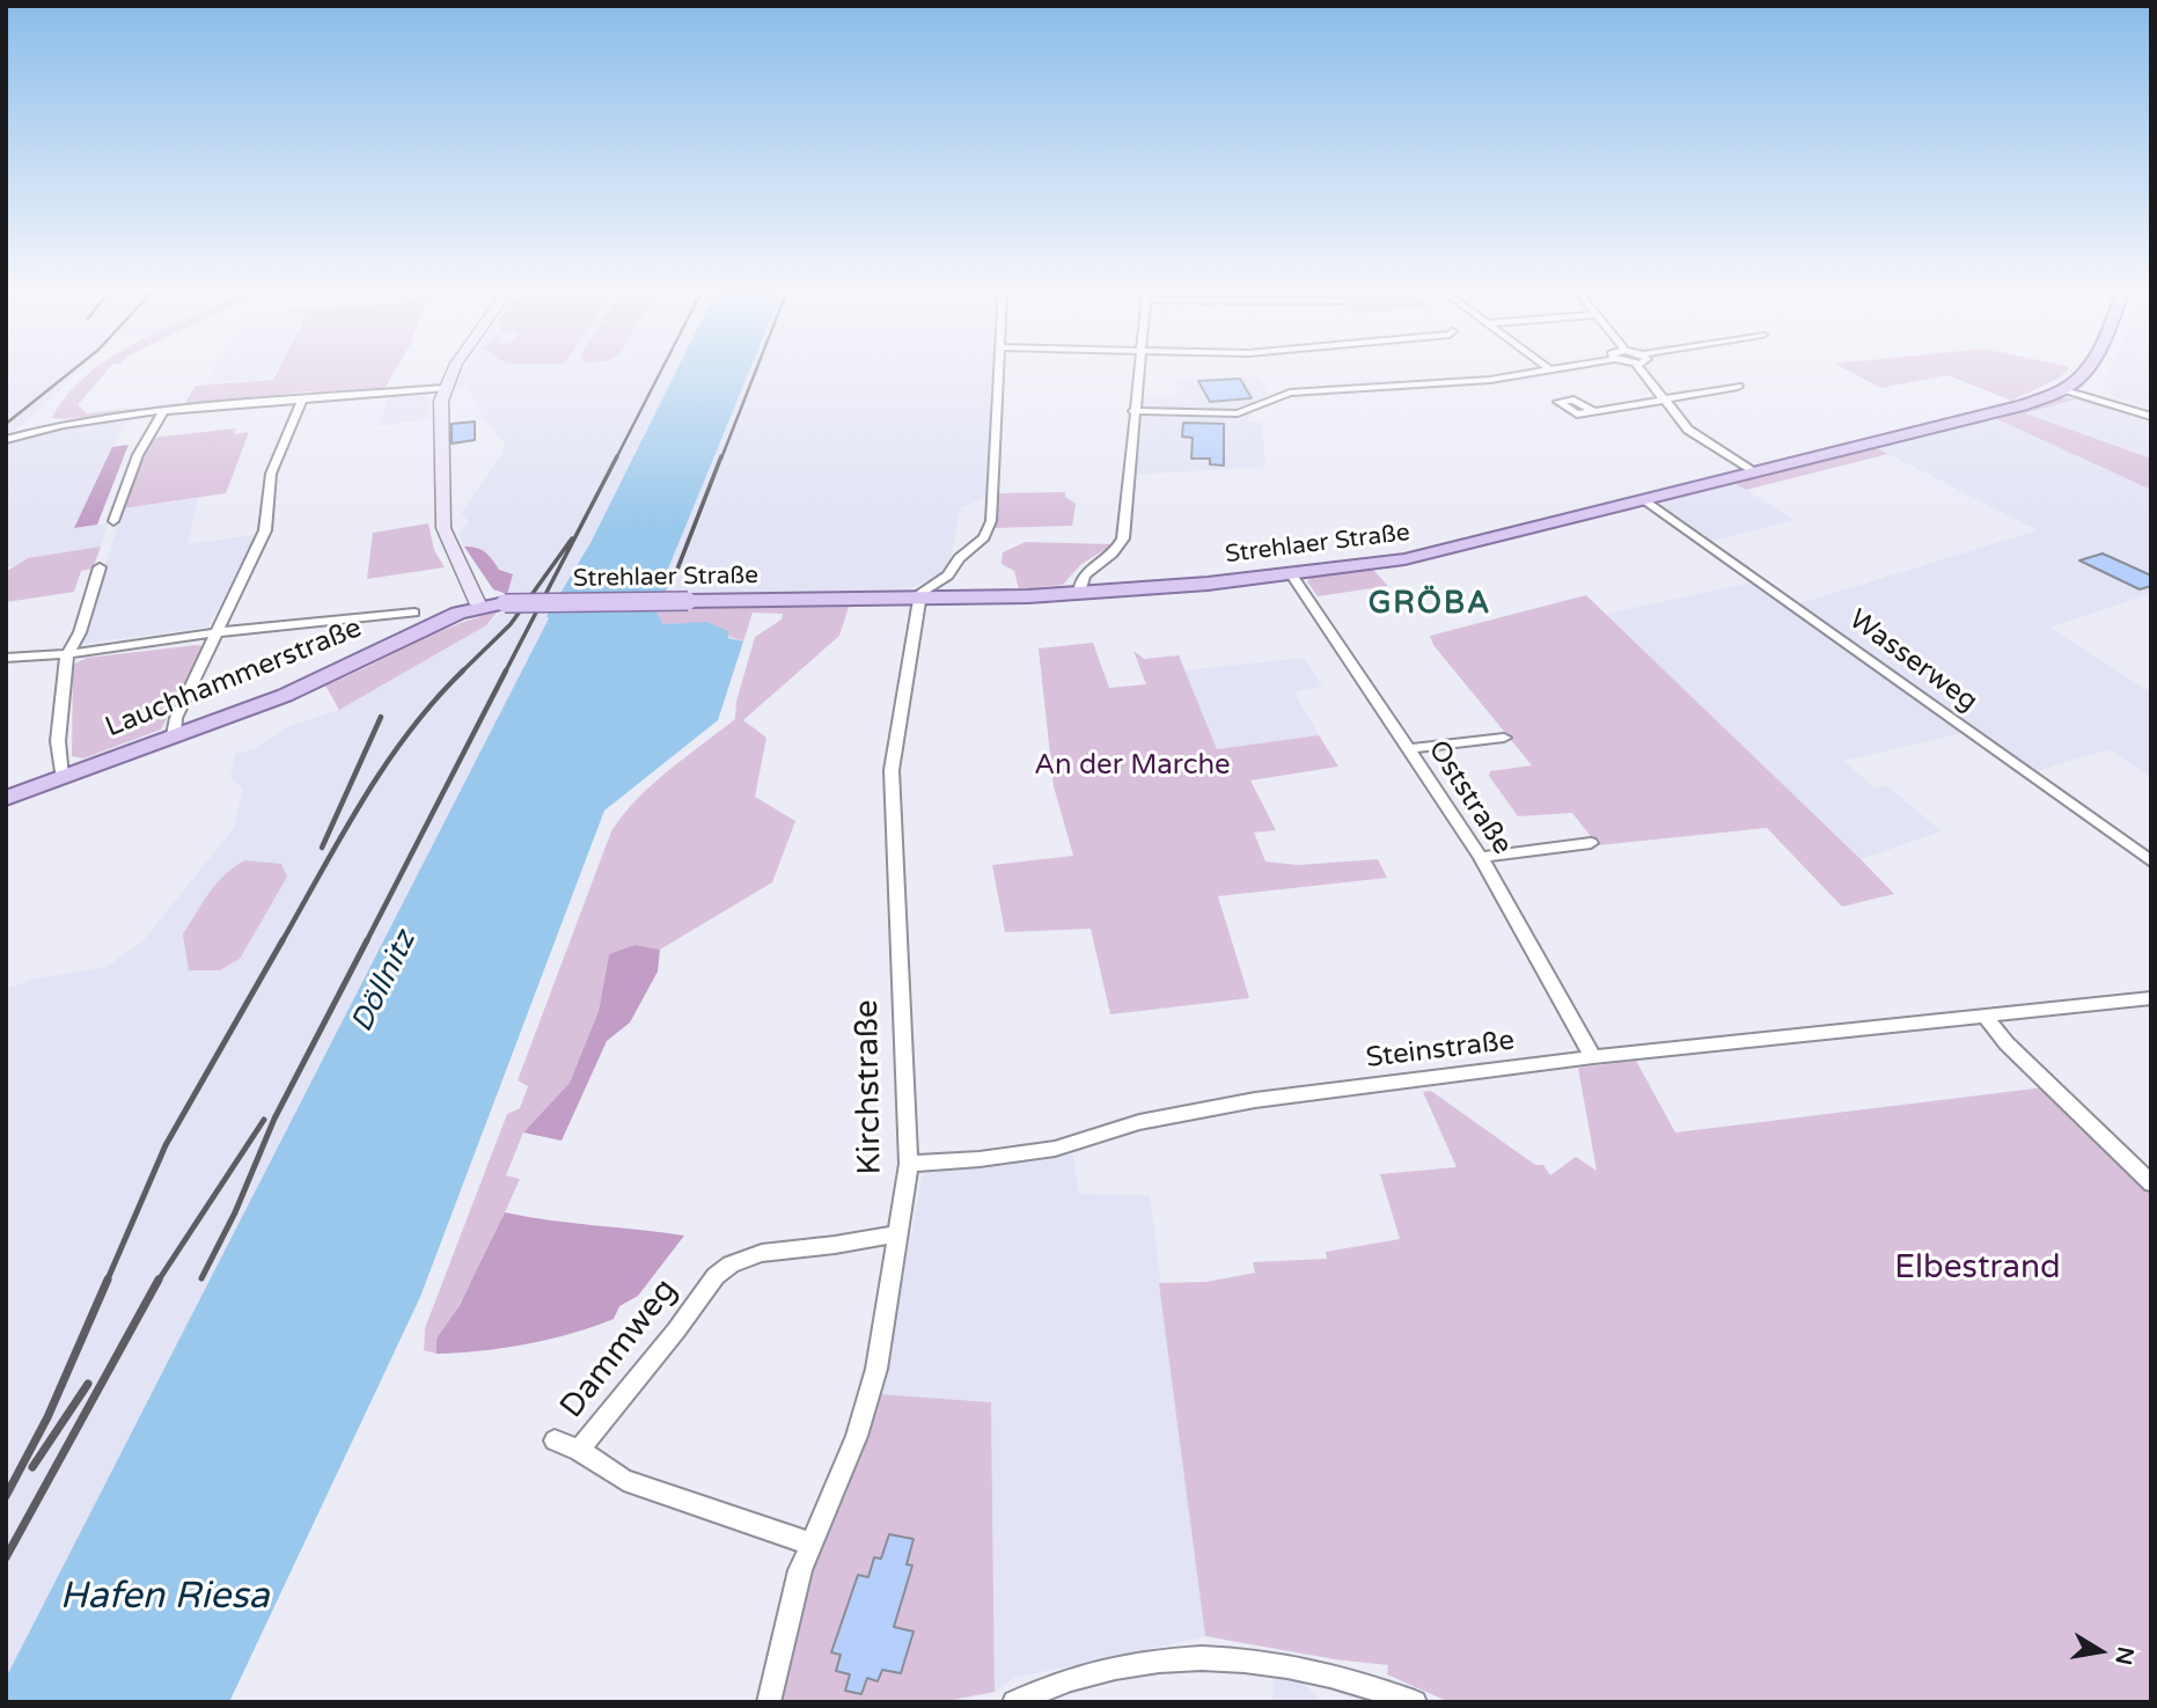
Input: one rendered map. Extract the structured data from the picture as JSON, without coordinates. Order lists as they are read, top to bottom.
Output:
{
  "streets": {
    "main road": ["Strehlaer Straße", "Lauchhammerstraße"],
    "street": [
      "Wasserweg",
      "Oststraße",
      "Steinstraße",
      "Kirchstraße",
      "Dammweg"
    ]
  },
  "crossings": [
    ["Strehlaer Straße", "Wasserweg"],
    ["Strehlaer Straße", "Lauchhammerstraße"],
    ["Strehlaer Straße", "Oststraße"],
    ["Strehlaer Straße", "Kirchstraße"],
    ["Oststraße", "Steinstraße"],
    ["Steinstraße", "Kirchstraße"],
    ["Kirchstraße", "Dammweg"]
  ],
  "districts": ["GRÖBA"],
  "water": ["Döllnitz", "Hafen Riesa"],
  "parks": ["An der Marche", "Elbestrand"],
  "north": "right"
}
